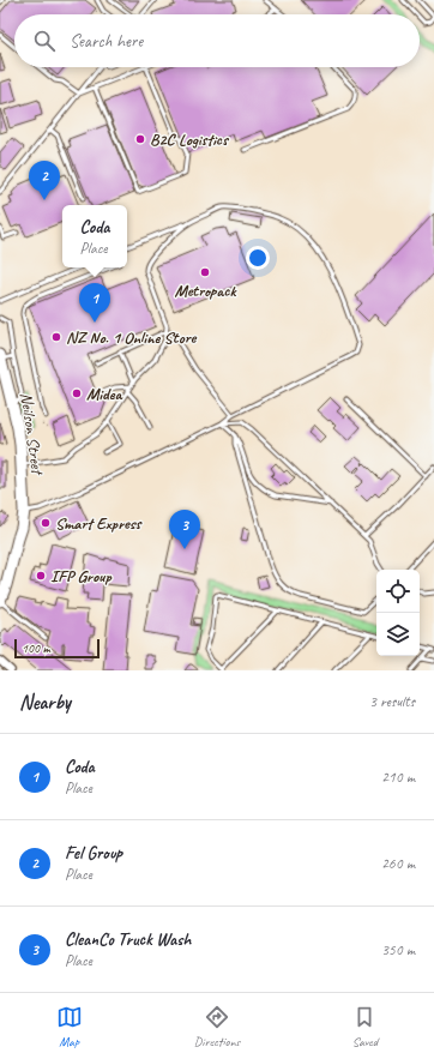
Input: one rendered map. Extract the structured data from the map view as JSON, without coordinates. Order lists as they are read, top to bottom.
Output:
{
  "streets": {
    "main road": ["Neilson Street"]
  },
  "places": [
    "B2C Logistics",
    "Metropack",
    "NZ No. 1 Online Store",
    "Midea",
    "Smart Express",
    "IFP Group"
  ],
  "scale_bar": "100 m",
  "page": {
    "search": "Search here",
    "pins": ["2", "1", "3"],
    "popup": ["Coda", "Place"],
    "scale": "100 m",
    "heading": ["Nearby", "3 results"],
    "list": [
      {
        "mark": "1",
        "name": "Coda",
        "note": "Place",
        "value": "210 m"
      },
      {
        "mark": "2",
        "name": "Fel Group",
        "note": "Place",
        "value": "260 m"
      },
      {
        "mark": "3",
        "name": "CleanCo Truck Wash",
        "note": "Place",
        "value": "350 m"
      }
    ],
    "nav": ["Map", "Directions", "Saved"]
  }
}
